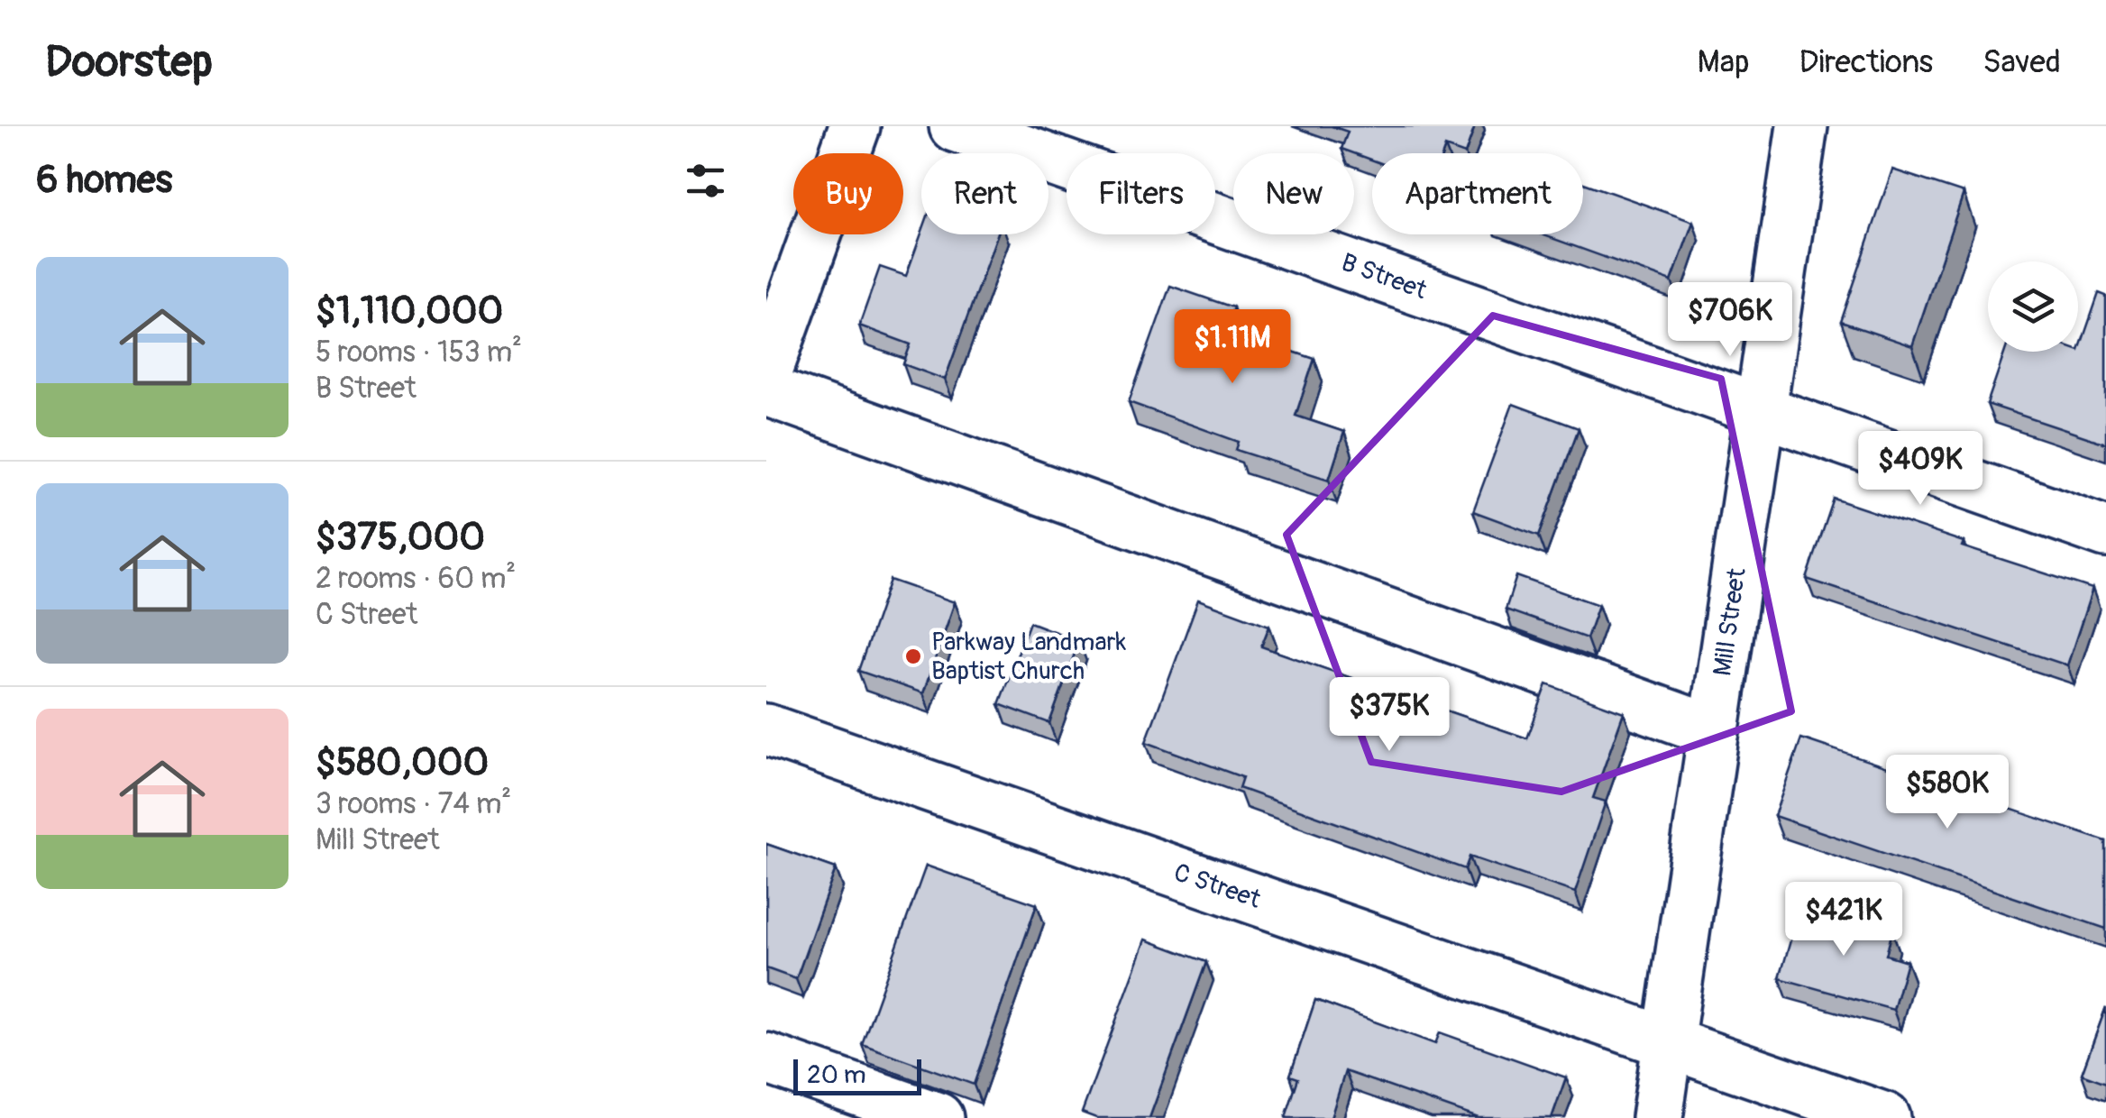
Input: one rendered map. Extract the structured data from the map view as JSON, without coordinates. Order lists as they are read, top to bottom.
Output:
{
  "streets": {
    "street": ["B Street", "Mill Street", "C Street"]
  },
  "crossings": [
    ["B Street", "Mill Street"],
    ["Mill Street", "C Street"]
  ],
  "places": ["Parkway Landmark Baptist Church"],
  "scale_bar": "20 m",
  "page": {
    "header": "Doorstep",
    "nav": ["Map", "Directions", "Saved"],
    "heading": "6 homes",
    "chip": [
      "Buy",
      "Rent",
      "Filters",
      "New",
      "Apartment"
    ],
    "list": [
      {
        "name": "$1,110,000",
        "note": "5 rooms · 153 m² · B Street"
      },
      {
        "name": "$375,000",
        "note": "2 rooms · 60 m² · C Street"
      },
      {
        "name": "$580,000",
        "note": "3 rooms · 74 m² · Mill Street"
      }
    ],
    "price": [
      "$706K",
      "$1.11M",
      "$409K",
      "$375K",
      "$580K",
      "$421K"
    ],
    "scale": "20 m"
  }
}
